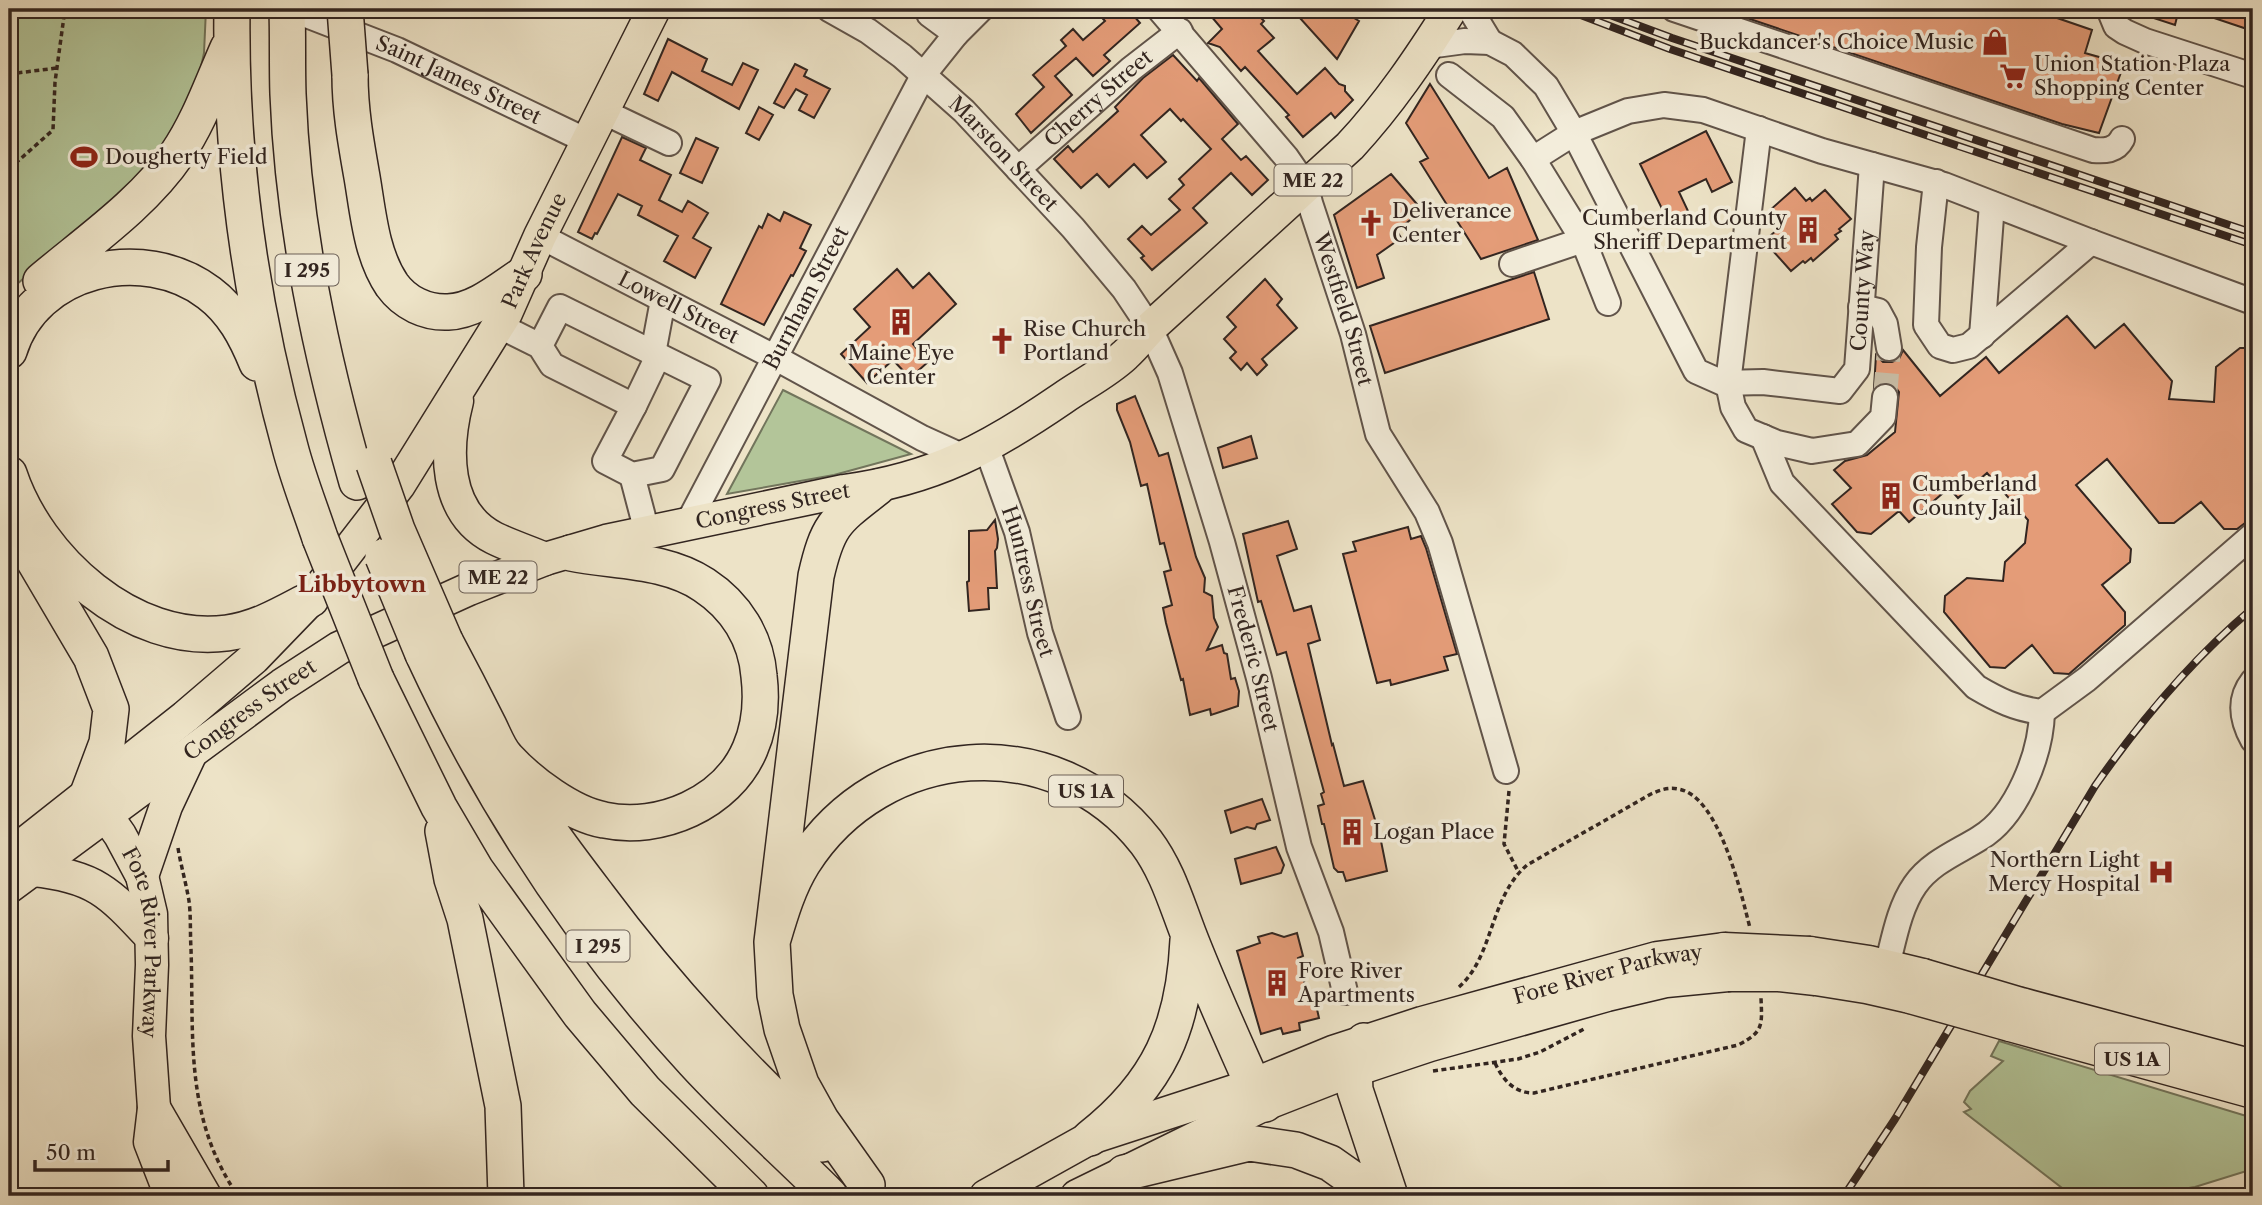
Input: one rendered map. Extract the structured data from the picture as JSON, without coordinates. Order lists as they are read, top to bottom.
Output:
{
  "streets": {
    "highway": ["I 295", "US 1A"],
    "main road": [
      "ME 22",
      "Park Avenue",
      "Congress Street",
      "Fore River Parkway"
    ],
    "street": [
      "Saint James Street",
      "Cherry Street",
      "Marston Street",
      "County Way",
      "Burnham Street",
      "Lowell Street",
      "Westfield Street",
      "Huntress Street",
      "Frederic Street"
    ]
  },
  "crossings": [
    ["Saint James Street", "Park Avenue"],
    ["Saint James Street", "I 295"],
    ["Cherry Street", "Marston Street"],
    ["Cherry Street", "Westfield Street"],
    ["Marston Street", "Burnham Street"],
    ["Marston Street", "Congress Street"],
    ["Marston Street", "Frederic Street"],
    ["Park Avenue", "I 295"],
    ["Park Avenue", "Lowell Street"],
    ["Park Avenue", "Congress Street"],
    ["I 295", "Congress Street"],
    ["Burnham Street", "Lowell Street"],
    ["Burnham Street", "Congress Street"],
    ["Lowell Street", "Congress Street"],
    ["Lowell Street", "Huntress Street"],
    ["Westfield Street", "Congress Street"],
    ["Congress Street", "Huntress Street"],
    ["Congress Street", "Frederic Street"],
    ["Congress Street", "Fore River Parkway"],
    ["US 1A", "Fore River Parkway"]
  ],
  "districts": ["Libbytown"],
  "places": {
    "shop": ["Buckdancer's Choice Music"],
    "supermarket": ["Union Station Plaza Shopping Center"],
    "sports": ["Dougherty Field"],
    "church": ["Deliverance Center", "Rise Church Portland"],
    "building": [
      "Cumberland County Sheriff Department",
      "Maine Eye Center",
      "Cumberland County Jail",
      "Logan Place",
      "Fore River Apartments"
    ],
    "hospital": ["Northern Light Mercy Hospital"]
  },
  "scale_bar": "50 m"
}
